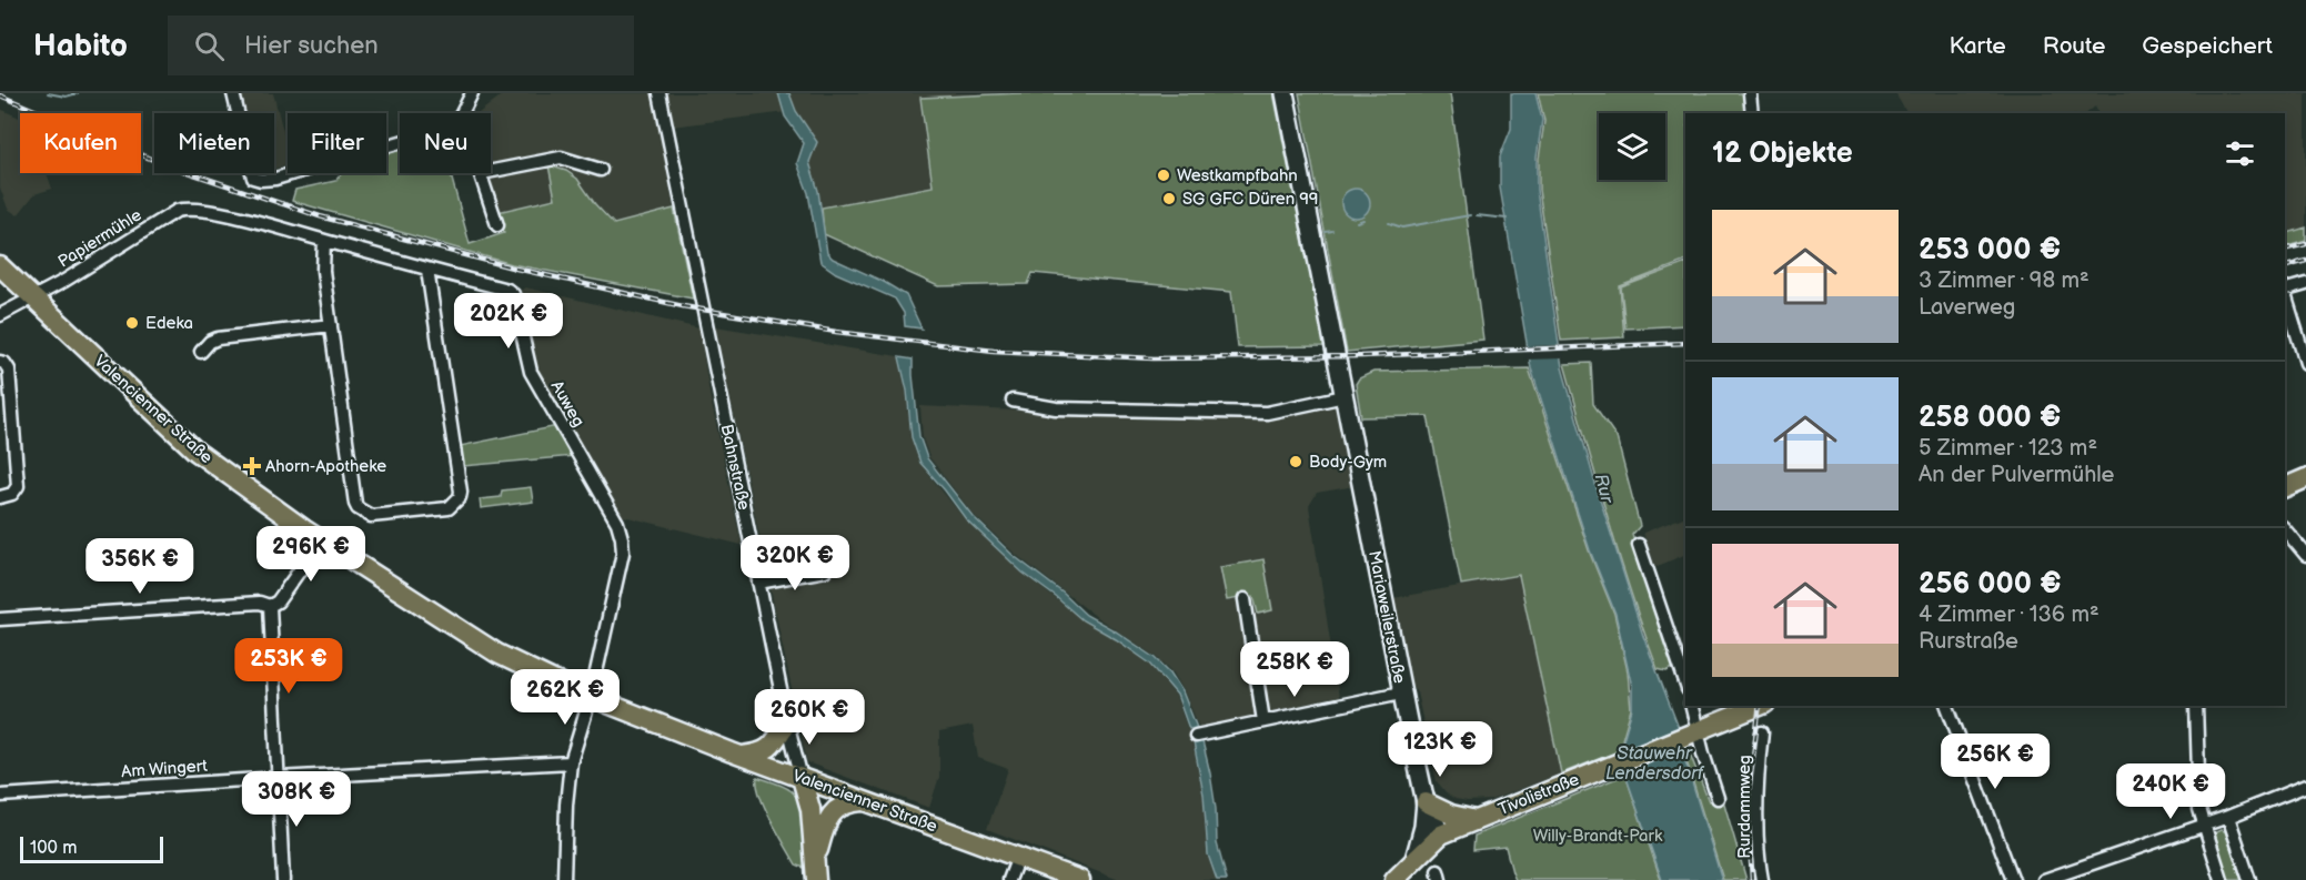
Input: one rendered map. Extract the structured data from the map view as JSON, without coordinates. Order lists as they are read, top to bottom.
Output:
{
  "streets": {
    "main road": [
      "Valencienner Straße",
      "Bahnstraße",
      "Mariaweilerstraße",
      "Tivolistraße"
    ],
    "street": [
      "Papiermühle",
      "Auweg",
      "Am Wingert",
      "Rurdammweg"
    ]
  },
  "crossings": [
    ["Papiermühle", "Auweg"],
    ["Papiermühle", "Valencienner Straße"],
    ["Auweg", "Valencienner Straße"],
    ["Valencienner Straße", "Bahnstraße"],
    ["Mariaweilerstraße", "Tivolistraße"]
  ],
  "water": ["Rur", "Stauwehr Lendersdorf"],
  "parks": ["Willy-Brandt-Park"],
  "places": {
    "other": [
      "Westkampfbahn",
      "SG GFC Düren 99",
      "Edeka",
      "Body-Gym"
    ],
    "health": ["Ahorn-Apotheke"]
  },
  "scale_bar": "100 m",
  "page": {
    "header": "Habito",
    "search": "Hier suchen",
    "nav": ["Karte", "Route", "Gespeichert"],
    "chip": [
      "Kaufen",
      "Mieten",
      "Filter",
      "Neu"
    ],
    "heading": "12 Objekte",
    "list": [
      {
        "name": "253 000 €",
        "note": "3 Zimmer · 98 m² · Laverweg"
      },
      {
        "name": "258 000 €",
        "note": "5 Zimmer · 123 m² · An der Pulvermühle"
      },
      {
        "name": "256 000 €",
        "note": "4 Zimmer · 136 m² · Rurstraße"
      }
    ],
    "price": [
      "202K €",
      "296K €",
      "320K €",
      "356K €",
      "253K €",
      "258K €",
      "262K €",
      "260K €",
      "123K €",
      "256K €",
      "240K €",
      "308K €"
    ],
    "scale": "100 m"
  }
}
